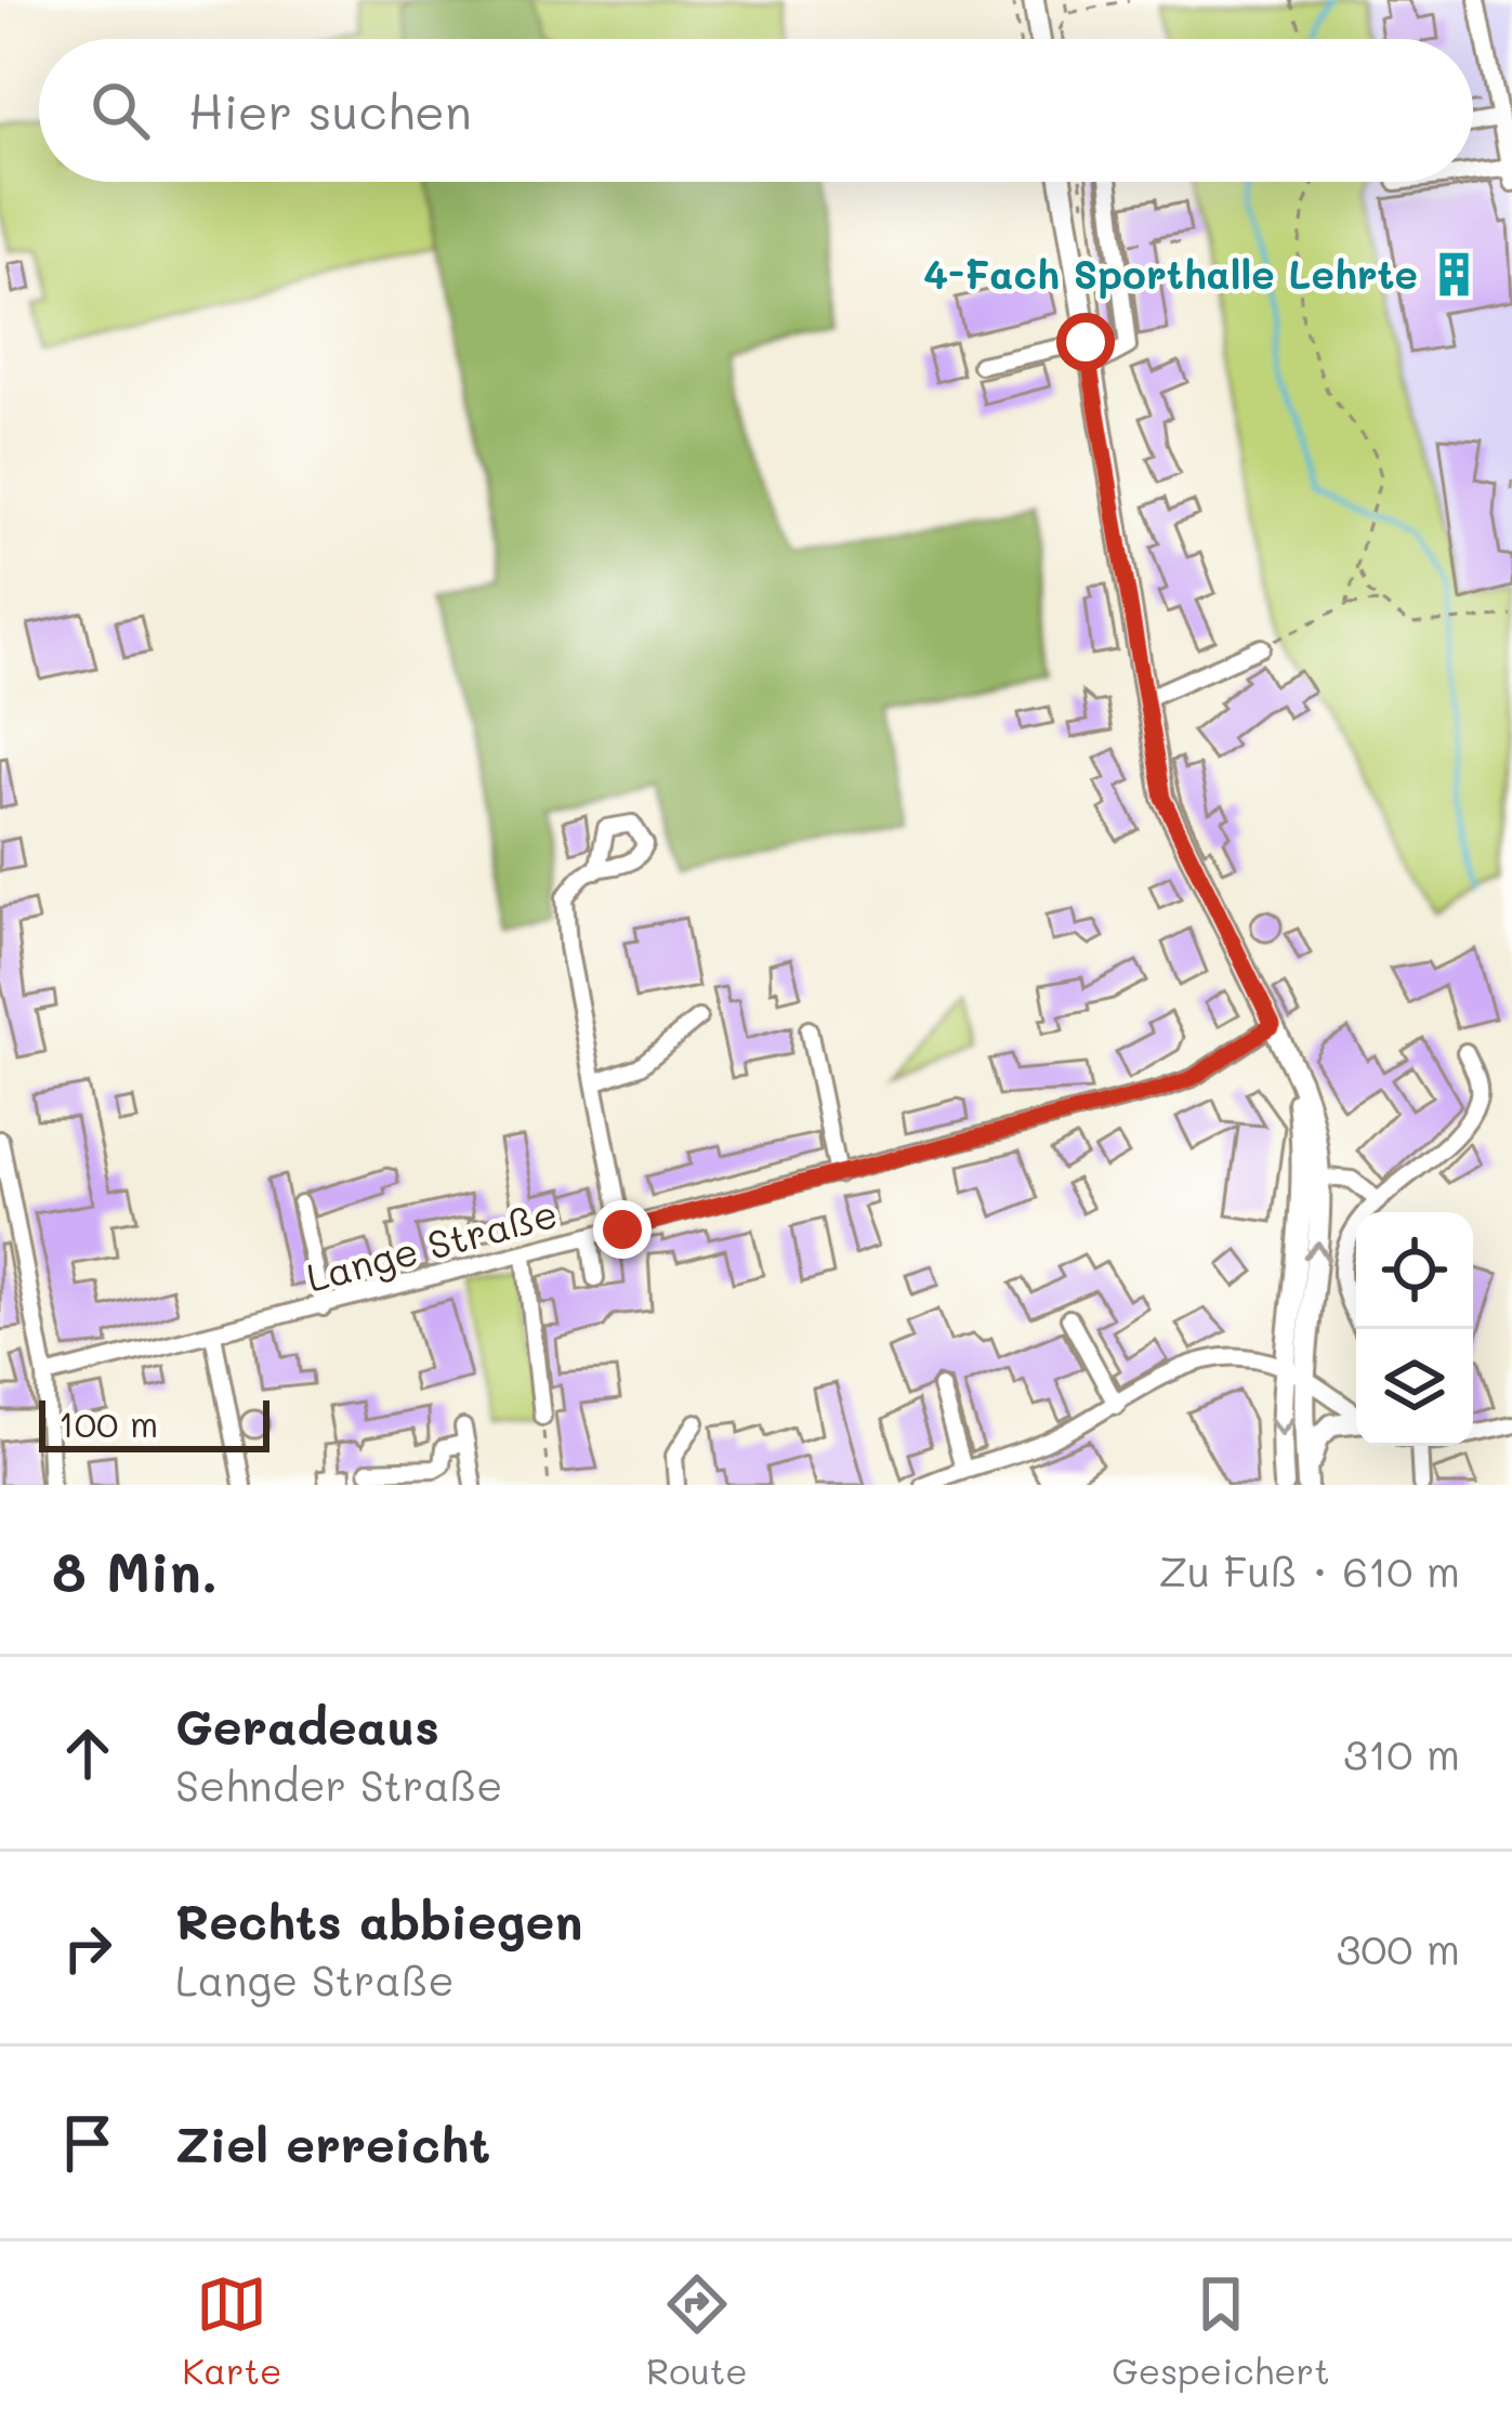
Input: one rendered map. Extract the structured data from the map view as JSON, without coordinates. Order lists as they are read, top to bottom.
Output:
{
  "streets": {
    "street": ["Lange Straße"]
  },
  "places": {
    "building": ["4-Fach Sporthalle Lehrte"]
  },
  "scale_bar": "100 m",
  "page": {
    "search": "Hier suchen",
    "scale": "100 m",
    "heading": ["8 Min.", "Zu Fuß · 610 m"],
    "list": [
      ["Geradeaus", "Sehnder Straße", "310 m"],
      ["Rechts abbiegen", "Lange Straße", "300 m"],
      "Ziel erreicht"
    ],
    "nav": ["Karte", "Route", "Gespeichert"]
  }
}
